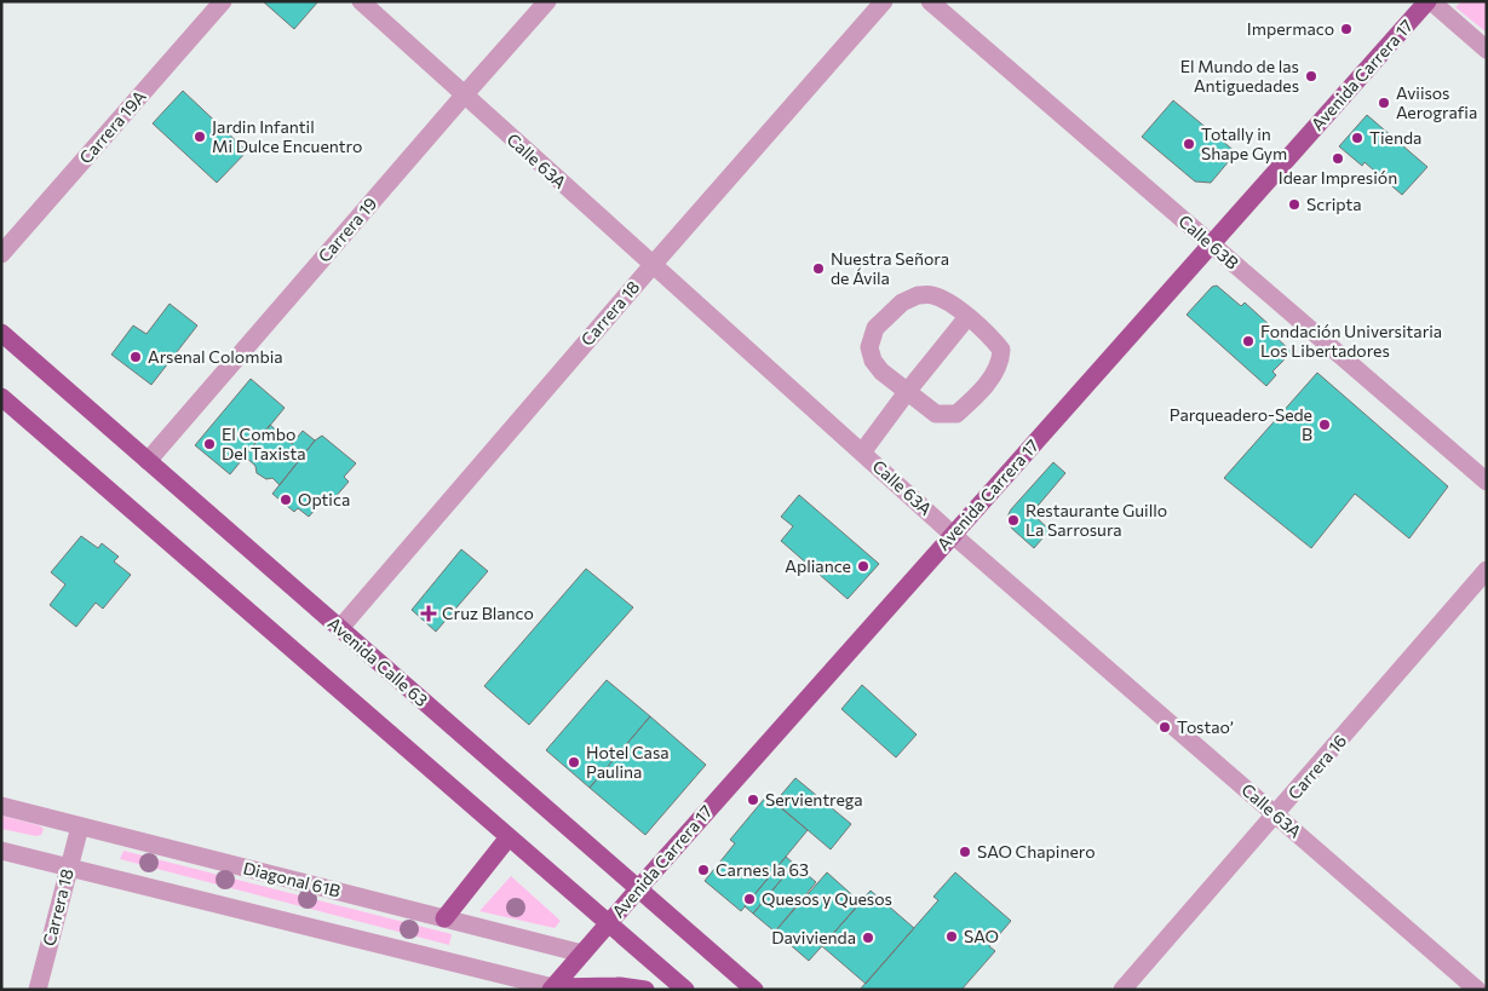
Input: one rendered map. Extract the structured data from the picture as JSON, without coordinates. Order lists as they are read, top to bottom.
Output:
{
  "streets": {
    "main road": ["Avenida Carrera 17", "Avenida Calle 63"],
    "street": [
      "Carrera 19A",
      "Calle 63A",
      "Carrera 19",
      "Calle 63B",
      "Carrera 18",
      "Carrera 16",
      "Diagonal 61B"
    ]
  },
  "crossings": [
    ["Avenida Carrera 17", "Calle 63A"],
    ["Avenida Carrera 17", "Calle 63B"],
    ["Avenida Carrera 17", "Avenida Calle 63"],
    ["Avenida Carrera 17", "Diagonal 61B"],
    ["Calle 63A", "Carrera 19"],
    ["Calle 63A", "Carrera 18"],
    ["Calle 63A", "Carrera 16"],
    ["Carrera 19", "Avenida Calle 63"],
    ["Carrera 18", "Avenida Calle 63"],
    ["Carrera 18", "Diagonal 61B"]
  ],
  "places": {
    "other": [
      "Impermaco",
      "El Mundo de las Antiguedades",
      "Aviisos Aerografia",
      "Jardin Infantil Mi Dulce Encuentro",
      "Tienda",
      "Totally in Shape Gym",
      "Idear Impresión",
      "Scripta",
      "Nuestra Señora de Ávila",
      "Fondación Universitaria Los Libertadores",
      "Arsenal Colombia",
      "Parqueadero-Sede B",
      "El Combo Del Taxista",
      "Optica",
      "Restaurante Guillo La Sarrosura",
      "Apliance",
      "Tostao’",
      "Hotel Casa Paulina",
      "Servientrega",
      "SAO Chapinero",
      "Carnes la 63",
      "Quesos y Quesos",
      "SAO",
      "Davivienda"
    ],
    "health": ["Cruz Blanco"]
  }
}
